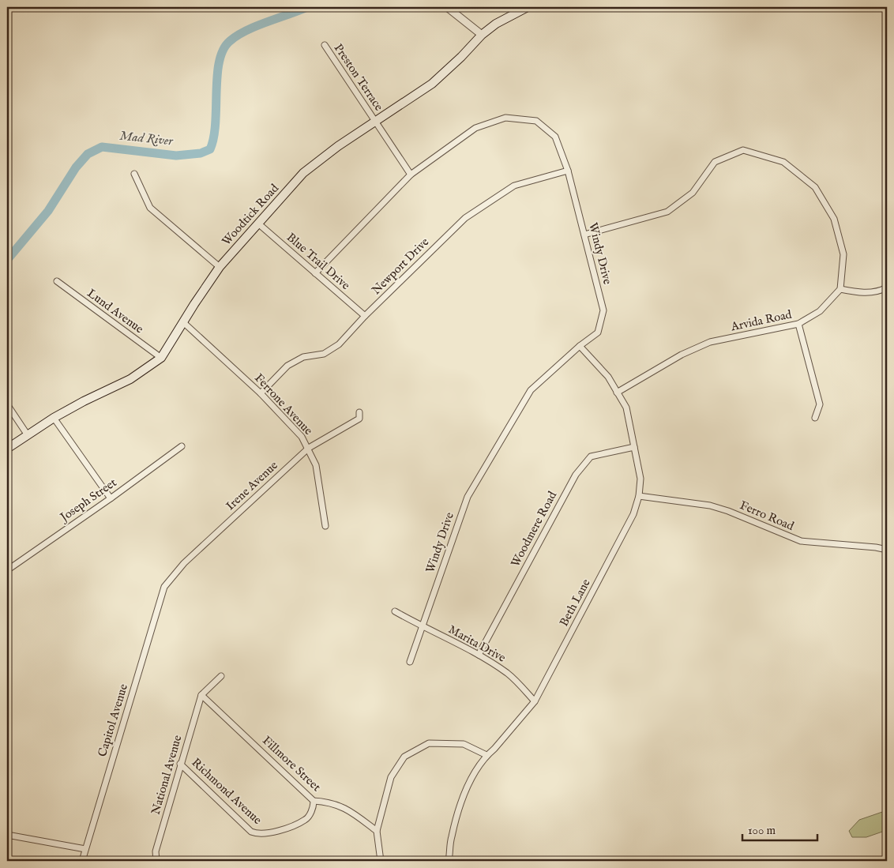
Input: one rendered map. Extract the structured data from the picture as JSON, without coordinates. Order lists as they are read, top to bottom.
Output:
{
  "streets": {
    "main road": ["Woodtick Road"],
    "street": [
      "Preston Terrace",
      "Windy Drive",
      "Blue Trail Drive",
      "Newport Drive",
      "Lund Avenue",
      "Arvida Road",
      "Ferrone Avenue",
      "Irene Avenue",
      "Joseph Street",
      "Ferro Road",
      "Woodmere Road",
      "Beth Lane",
      "Marita Drive",
      "Capitol Avenue",
      "Fillmore Street",
      "National Avenue",
      "Richmond Avenue"
    ]
  },
  "crossings": [
    ["Preston Terrace", "Woodtick Road"],
    ["Preston Terrace", "Windy Drive"],
    ["Woodtick Road", "Blue Trail Drive"],
    ["Woodtick Road", "Lund Avenue"],
    ["Woodtick Road", "Ferrone Avenue"],
    ["Windy Drive", "Blue Trail Drive"],
    ["Windy Drive", "Newport Drive"],
    ["Windy Drive", "Beth Lane"],
    ["Windy Drive", "Marita Drive"],
    ["Blue Trail Drive", "Newport Drive"],
    ["Newport Drive", "Ferrone Avenue"],
    ["Arvida Road", "Beth Lane"],
    ["Ferrone Avenue", "Irene Avenue"],
    ["Irene Avenue", "Capitol Avenue"],
    ["Ferro Road", "Beth Lane"],
    ["Woodmere Road", "Beth Lane"],
    ["Woodmere Road", "Marita Drive"],
    ["Beth Lane", "Marita Drive"],
    ["Fillmore Street", "National Avenue"],
    ["Fillmore Street", "Richmond Avenue"],
    ["National Avenue", "Richmond Avenue"]
  ],
  "water": ["Mad River"],
  "scale_bar": "100 m"
}
